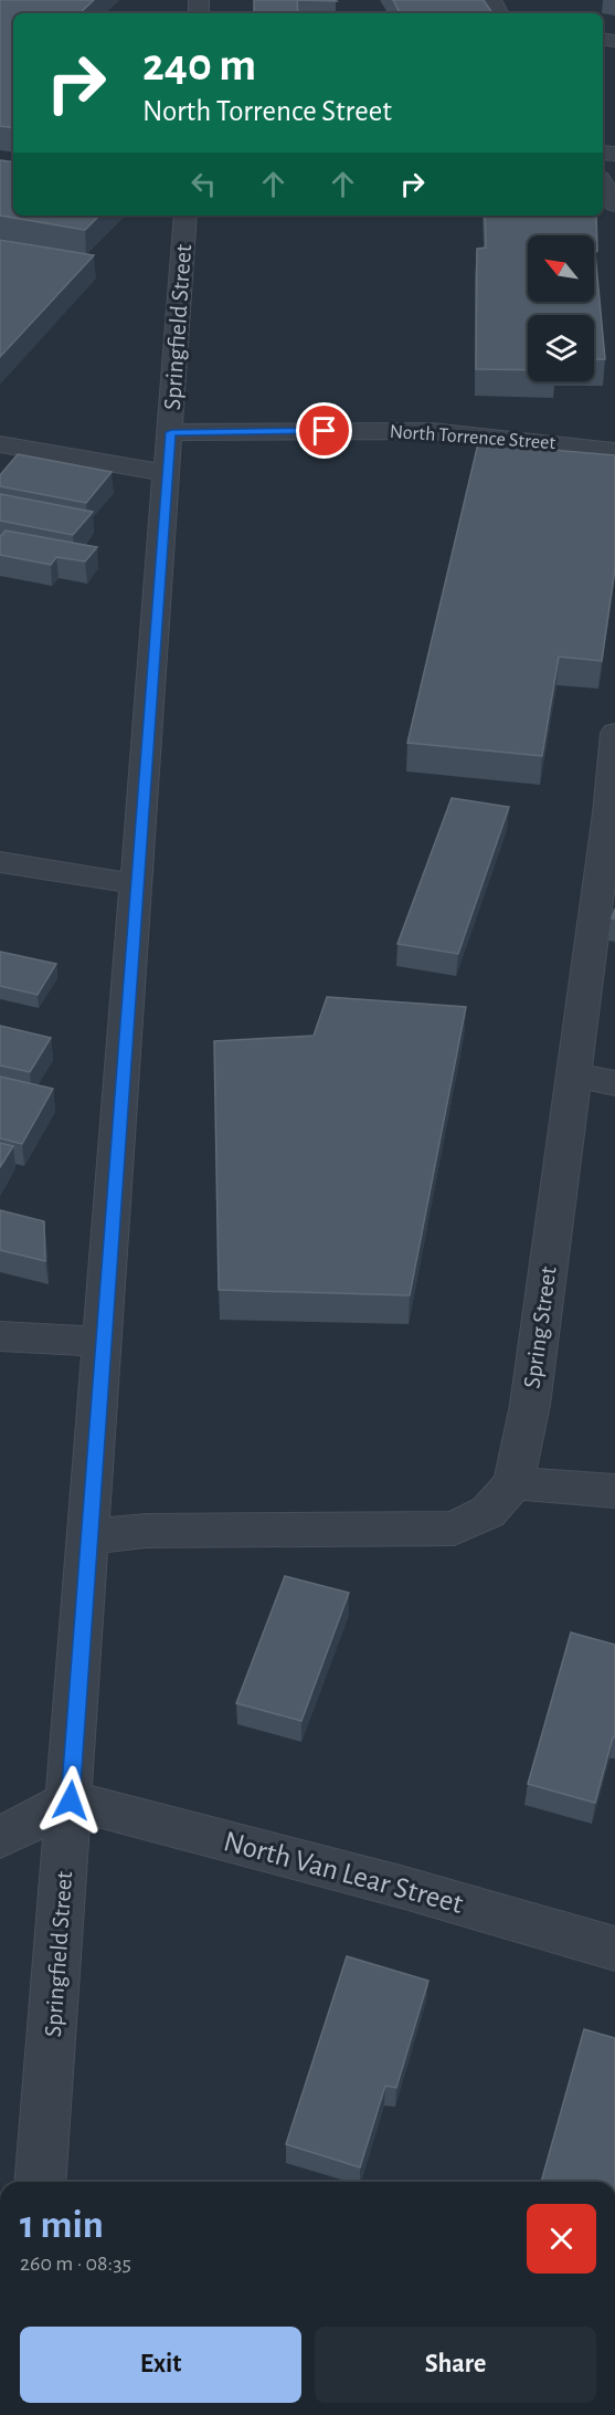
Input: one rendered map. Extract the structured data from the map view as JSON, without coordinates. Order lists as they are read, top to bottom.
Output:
{
  "streets": {
    "street": [
      "Springfield Street",
      "North Torrence Street",
      "Spring Street",
      "North Van Lear Street"
    ]
  },
  "crossings": [
    ["Springfield Street", "North Torrence Street"],
    ["Springfield Street", "Spring Street"],
    ["Springfield Street", "North Van Lear Street"]
  ],
  "north": "top left",
  "page": {
    "turn": ["240 m", "North Torrence Street"],
    "heading": ["1 min", "260 m · 08:35"],
    "buttons": ["Exit", "Share"]
  }
}
